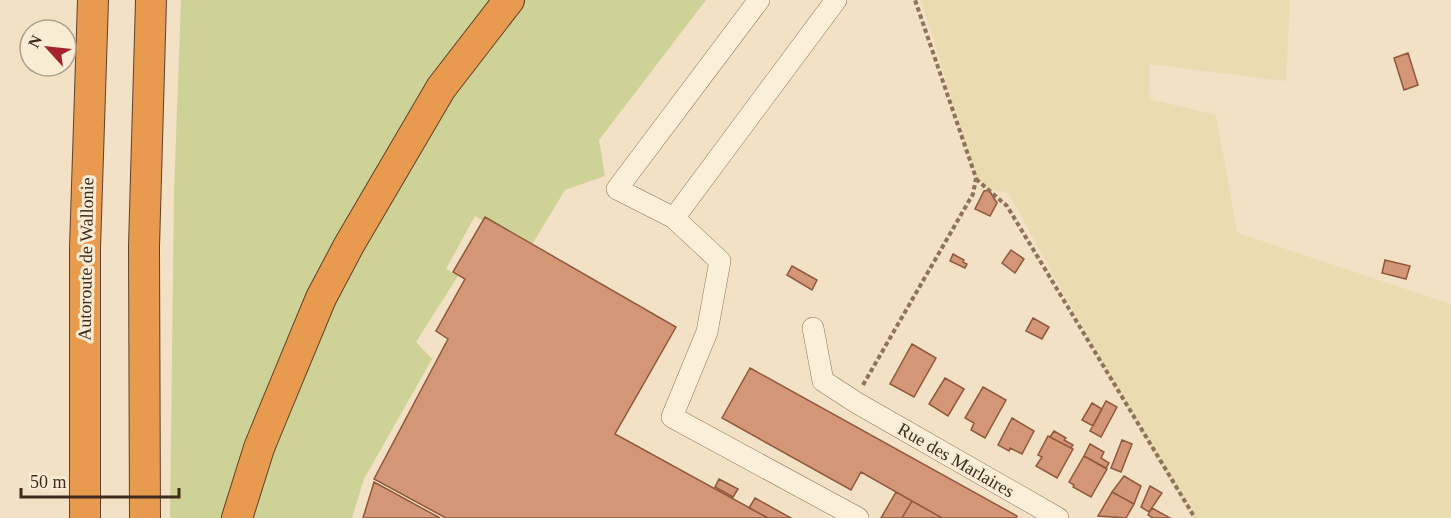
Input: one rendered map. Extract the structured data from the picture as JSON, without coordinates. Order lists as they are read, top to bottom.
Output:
{
  "streets": {
    "highway": ["Autoroute de Wallonie"],
    "street": ["Rue des Marlaires"]
  },
  "scale_bar": "50 m",
  "north": "top left"
}
